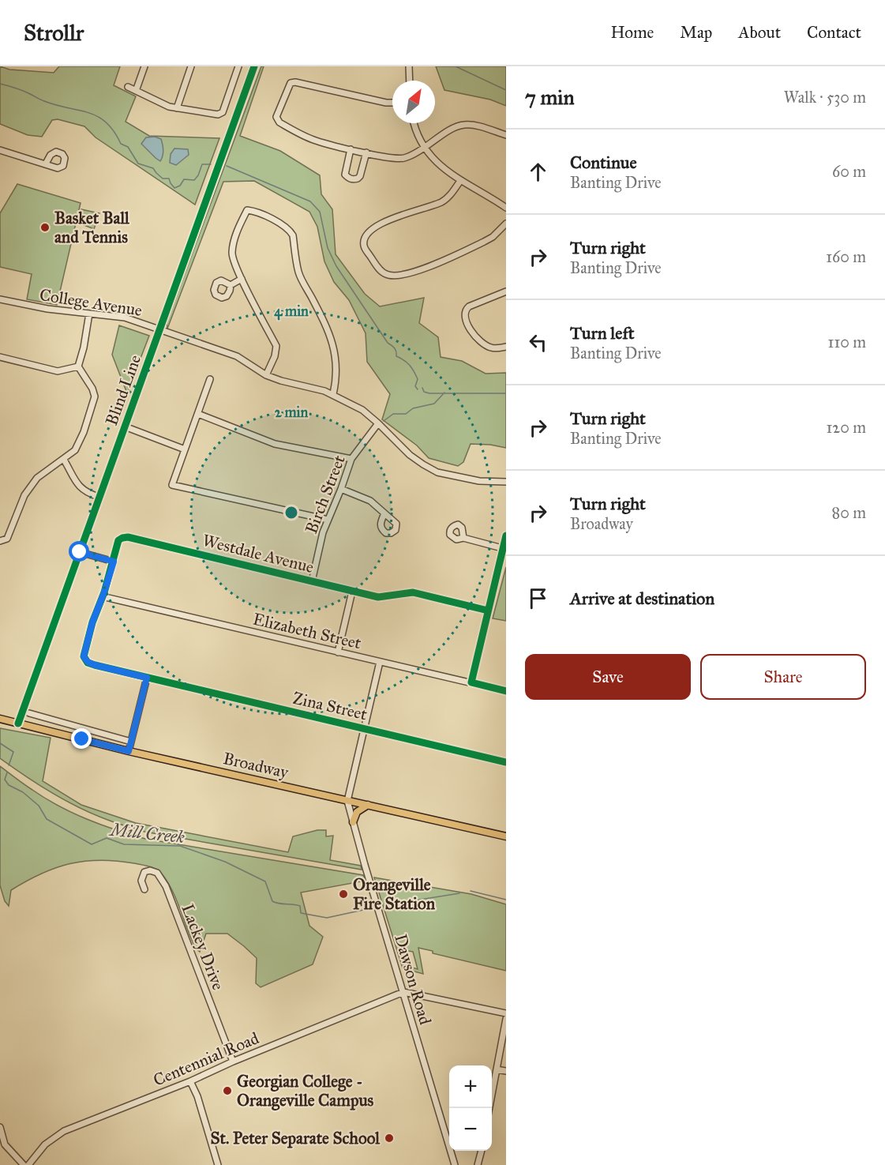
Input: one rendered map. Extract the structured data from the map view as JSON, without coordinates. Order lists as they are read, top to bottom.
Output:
{
  "streets": {
    "main road": ["Broadway"],
    "street": [
      "College Avenue",
      "Blind Line",
      "Birch Street",
      "Westdale Avenue",
      "Elizabeth Street",
      "Zina Street",
      "Lackey Drive",
      "Dawson Road",
      "Centennial Road"
    ]
  },
  "crossings": [
    ["College Avenue", "Blind Line"],
    ["College Avenue", "Birch Street"],
    ["Blind Line", "Broadway"],
    ["Birch Street", "Westdale Avenue"],
    ["Elizabeth Street", "Zina Street"],
    ["Broadway", "Dawson Road"],
    ["Lackey Drive", "Centennial Road"],
    ["Dawson Road", "Centennial Road"]
  ],
  "water": ["Mill Creek"],
  "places": [
    "Basket Ball and Tennis",
    "Orangeville Fire Station",
    "Georgian College - Orangeville Campus",
    "St. Peter Separate School"
  ],
  "north": "top right",
  "page": {
    "header": "Strollr",
    "nav": [
      "Home",
      "Map",
      "About",
      "Contact"
    ],
    "heading": ["7 min", "Walk · 530 m"],
    "list": [
      ["Continue", "Banting Drive", "60 m"],
      ["Turn right", "Banting Drive", "160 m"],
      ["Turn left", "Banting Drive", "110 m"],
      ["Turn right", "Banting Drive", "120 m"],
      ["Turn right", "Broadway", "80 m"],
      "Arrive at destination"
    ],
    "buttons": ["Save", "Share"],
    "map_buttons": ["+", "−"]
  },
  "rings": ["4 min", "2 min"]
}
